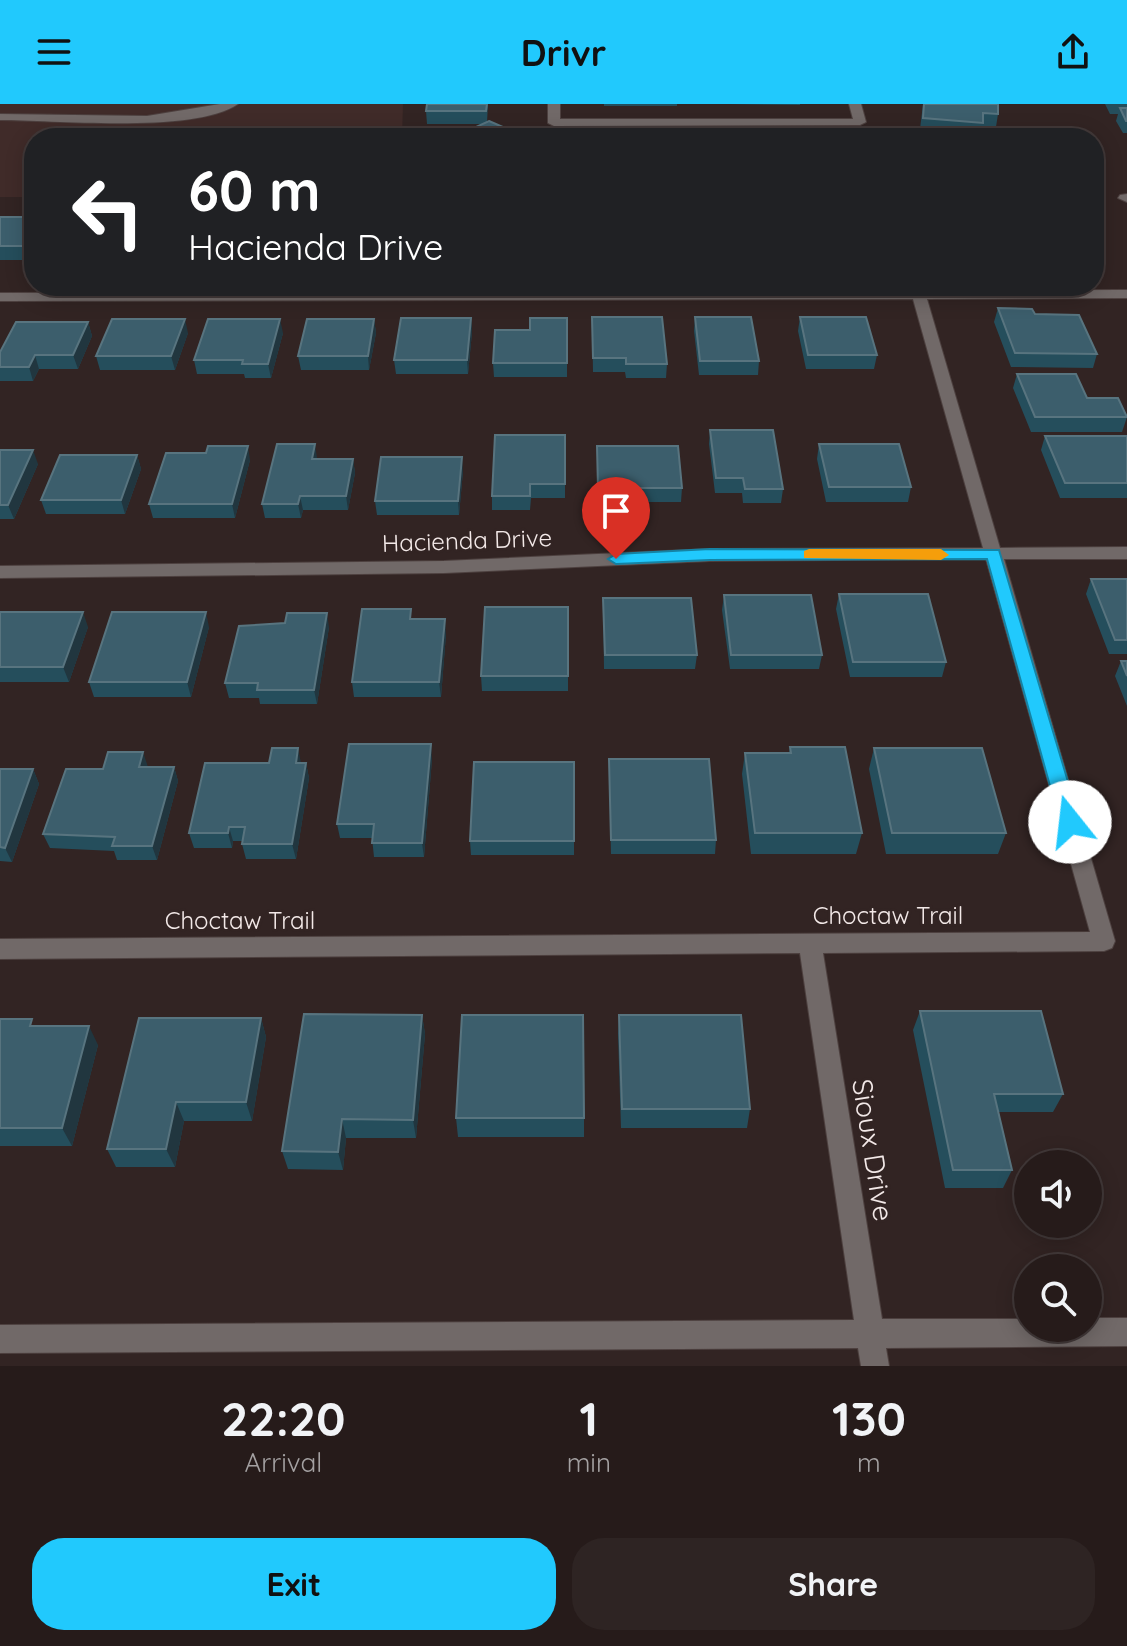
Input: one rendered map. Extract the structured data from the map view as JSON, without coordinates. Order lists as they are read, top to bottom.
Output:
{
  "streets": {
    "street": ["Hacienda Drive", "Choctaw Trail", "Sioux Drive"]
  },
  "crossings": [
    ["Hacienda Drive", "Choctaw Trail"],
    ["Choctaw Trail", "Sioux Drive"]
  ],
  "page": {
    "header": "Drivr",
    "turn": ["60 m", "Hacienda Drive"],
    "eta": [
      "22:20",
      "Arrival",
      "1",
      "min",
      "130",
      "m"
    ],
    "buttons": ["Exit", "Share"]
  }
}
